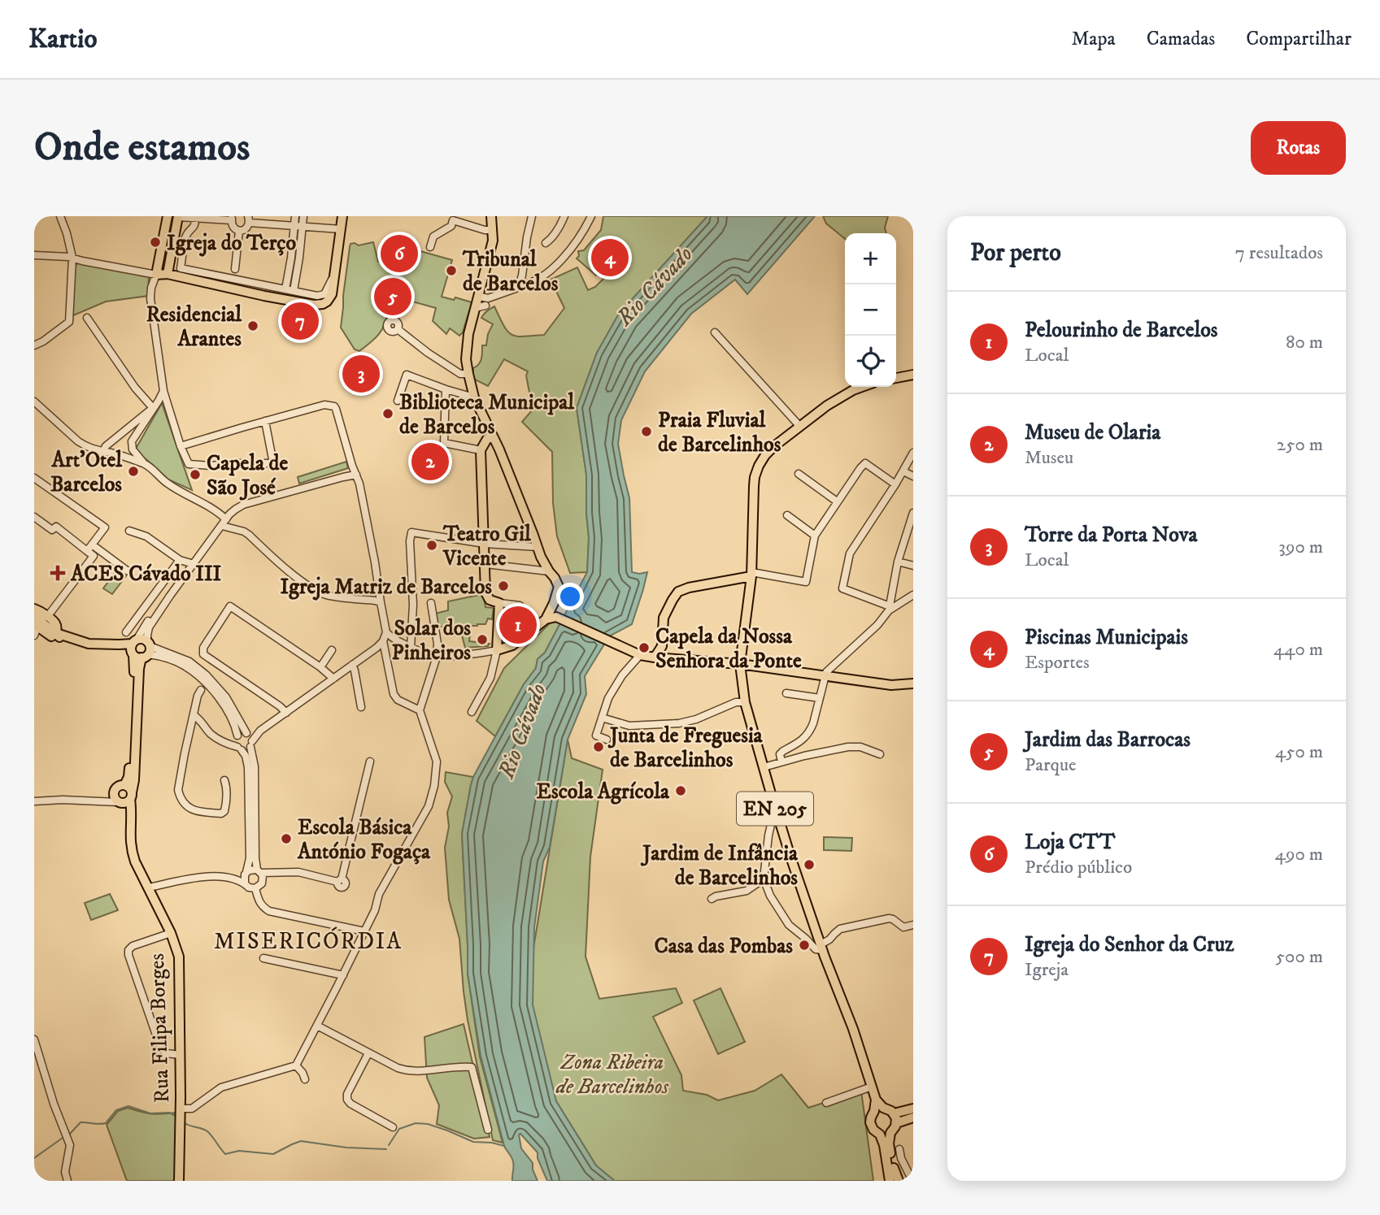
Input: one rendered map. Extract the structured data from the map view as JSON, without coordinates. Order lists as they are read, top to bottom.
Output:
{
  "streets": {
    "main road": ["EN 205", "Rua Filipa Borges"]
  },
  "districts": ["MISERICÓRDIA"],
  "water": ["Rio Cávado"],
  "parks": ["Zona Ribeira de Barcelinhos"],
  "places": {
    "other": [
      "Igreja do Terço",
      "Tribunal de Barcelos",
      "Residencial Arantes",
      "Biblioteca Municipal de Barcelos",
      "Praia Fluvial de Barcelinhos",
      "Art'Otel Barcelos",
      "Capela de São José",
      "Teatro Gil Vicente",
      "Igreja Matriz de Barcelos",
      "Solar dos Pinheiros",
      "Capela da Nossa Senhora da Ponte",
      "Junta de Freguesia de Barcelinhos",
      "Escola Agrícola",
      "Escola Básica António Fogaça",
      "Jardim de Infância de Barcelinhos",
      "Casa das Pombas"
    ],
    "health": ["ACES Cávado III"]
  },
  "page": {
    "header": "Kartio",
    "nav": ["Mapa", "Camadas", "Compartilhar"],
    "buttons": "Rotas",
    "title": "Onde estamos",
    "heading": ["Por perto", "7 resultados"],
    "pins": [
      "6",
      "4",
      "5",
      "7",
      "3",
      "2",
      "1"
    ],
    "map_buttons": ["+", "−"],
    "list": [
      {
        "mark": "1",
        "name": "Pelourinho de Barcelos",
        "note": "Local",
        "value": "80 m"
      },
      {
        "mark": "2",
        "name": "Museu de Olaria",
        "note": "Museu",
        "value": "250 m"
      },
      {
        "mark": "3",
        "name": "Torre da Porta Nova",
        "note": "Local",
        "value": "390 m"
      },
      {
        "mark": "4",
        "name": "Piscinas Municipais",
        "note": "Esportes",
        "value": "440 m"
      },
      {
        "mark": "5",
        "name": "Jardim das Barrocas",
        "note": "Parque",
        "value": "450 m"
      },
      {
        "mark": "6",
        "name": "Loja CTT",
        "note": "Prédio público",
        "value": "490 m"
      },
      {
        "mark": "7",
        "name": "Igreja do Senhor da Cruz",
        "note": "Igreja",
        "value": "500 m"
      }
    ]
  }
}
